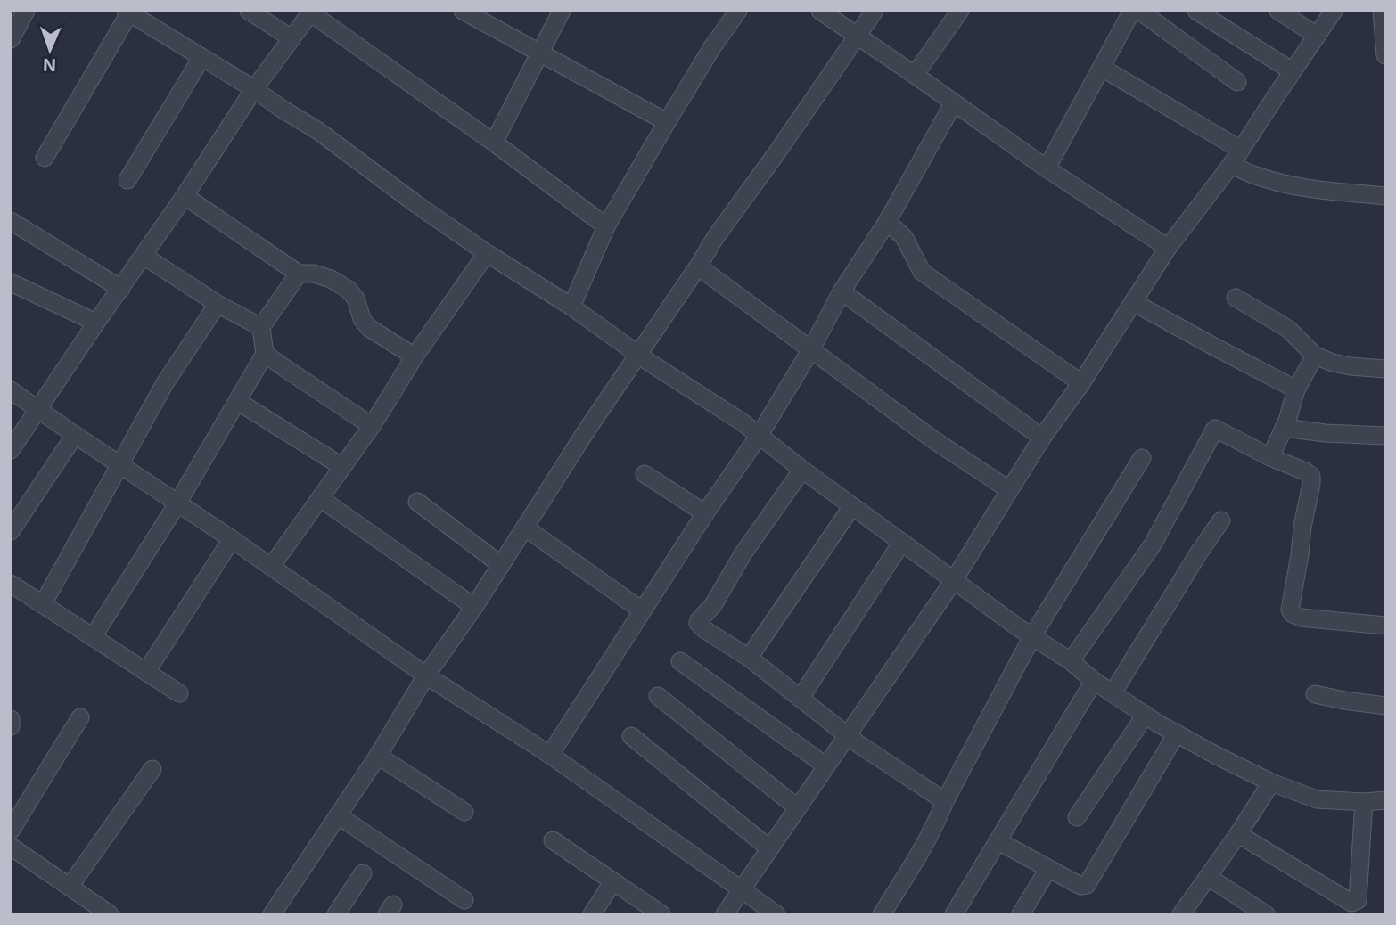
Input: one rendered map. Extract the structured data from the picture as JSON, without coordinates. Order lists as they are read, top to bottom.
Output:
{
  "north": "bottom"
}
